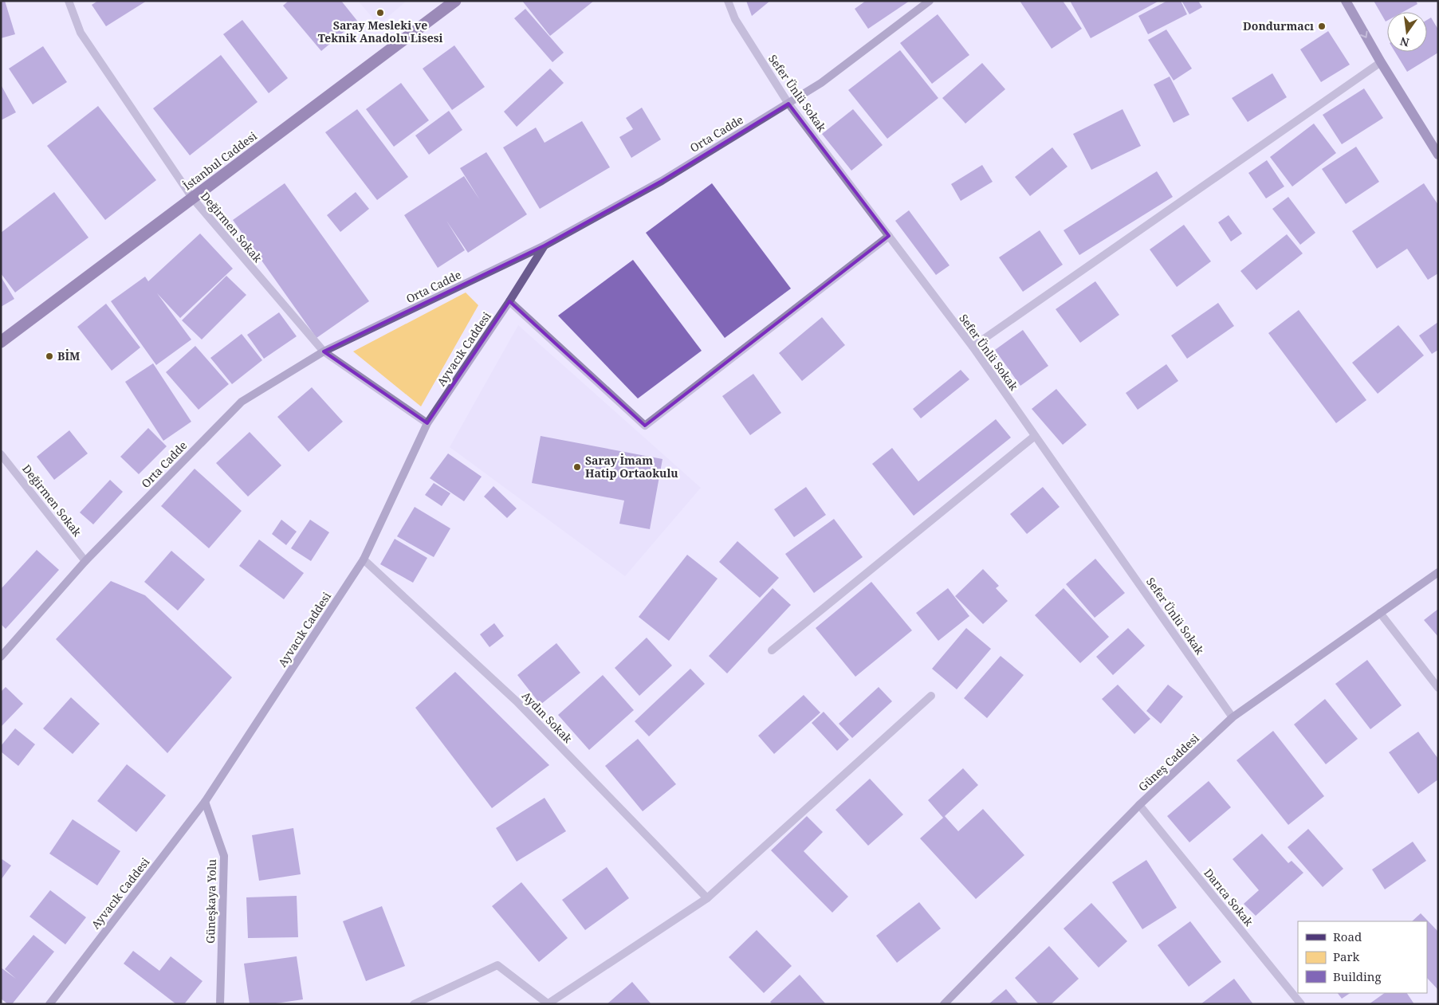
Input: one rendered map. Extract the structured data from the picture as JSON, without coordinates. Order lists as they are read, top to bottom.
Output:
{
  "streets": {
    "highway": ["İstanbul Caddesi"],
    "street": [
      "Sefer Ünlü Sokak",
      "Orta Cadde",
      "Değirmen Sokak",
      "Ayvacık Caddesi",
      "Aydın Sokak",
      "Güneş Caddesi",
      "Darıca Sokak",
      "Güneşkaya Yolu"
    ]
  },
  "crossings": [
    ["Sefer Ünlü Sokak", "Orta Cadde"],
    ["Sefer Ünlü Sokak", "Güneş Caddesi"],
    ["Orta Cadde", "Değirmen Sokak"],
    ["Orta Cadde", "Ayvacık Caddesi"],
    ["İstanbul Caddesi", "Değirmen Sokak"],
    ["Değirmen Sokak", "Ayvacık Caddesi"],
    ["Ayvacık Caddesi", "Aydın Sokak"],
    ["Ayvacık Caddesi", "Güneşkaya Yolu"],
    ["Güneş Caddesi", "Darıca Sokak"]
  ],
  "places": [
    "Saray Mesleki ve Teknik Anadolu Lisesi",
    "Dondurmacı",
    "BİM",
    "Saray İmam Hatip Ortaokulu"
  ],
  "legend": ["Road", "Park", "Building"],
  "north": "bottom"
}
